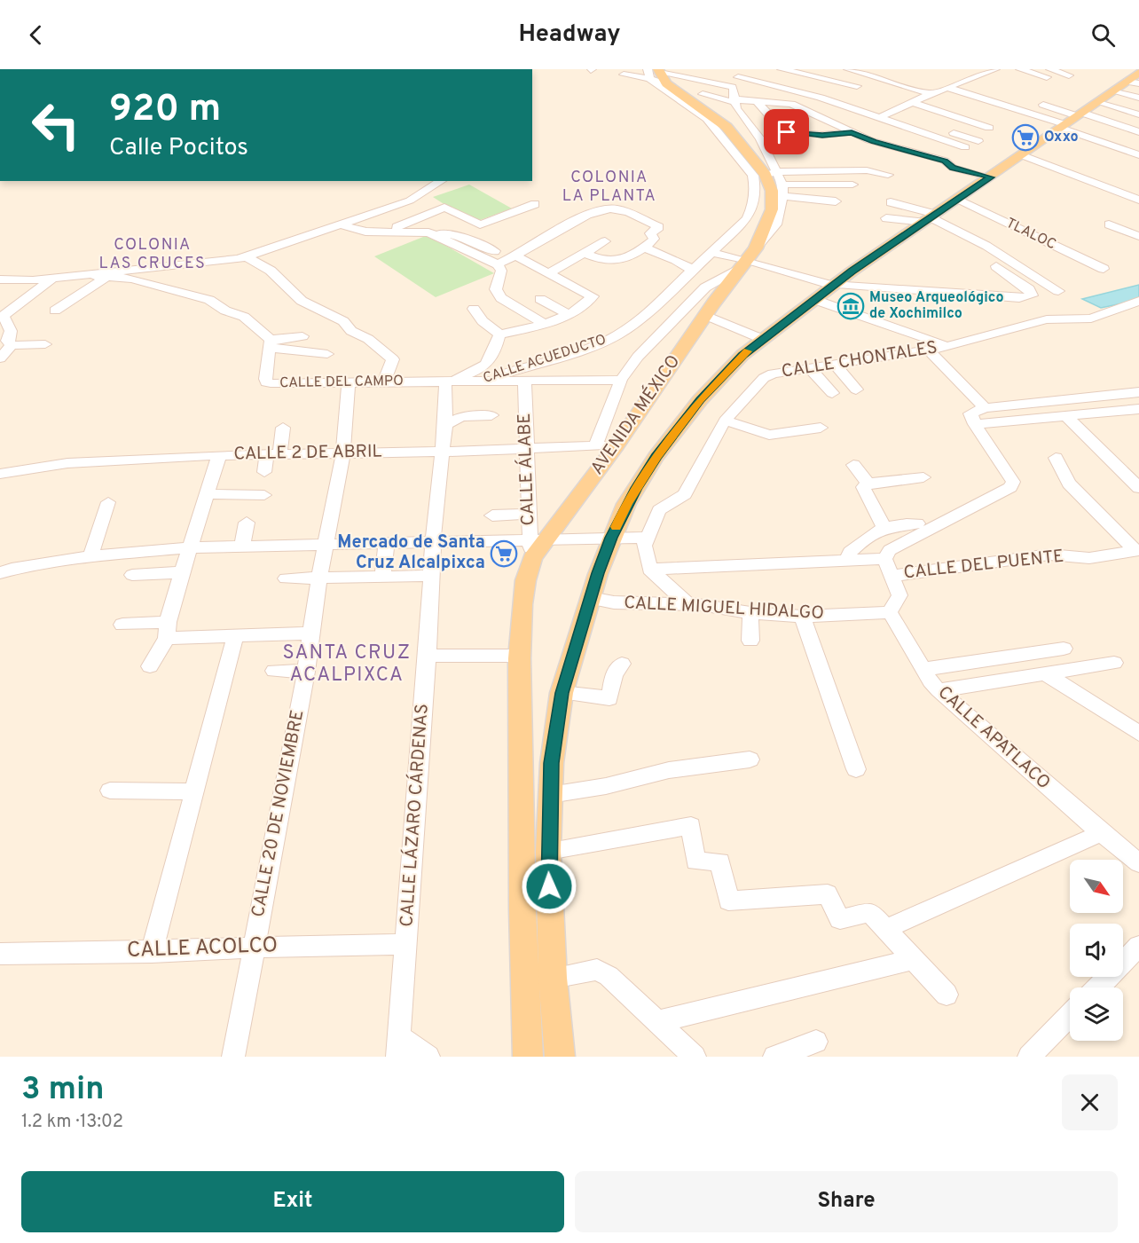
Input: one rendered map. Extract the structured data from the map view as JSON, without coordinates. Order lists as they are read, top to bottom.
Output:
{
  "streets": {
    "main road": ["AVENIDA MÉXICO"],
    "street": [
      "TLALOC",
      "CALLE ACUEDUCTO",
      "CALLE CHONTALES",
      "CALLE DEL CAMPO",
      "CALLE 2 DE ABRIL",
      "CALLE ÁLABE",
      "CALLE DEL PUENTE",
      "CALLE MIGUEL HIDALGO",
      "CALLE APATLACO",
      "CALLE 20 DE NOVIEMBRE",
      "CALLE LÁZARO CÁRDENAS",
      "CALLE ACOLCO"
    ]
  },
  "crossings": [
    ["CALLE ACUEDUCTO", "CALLE DEL CAMPO"],
    ["CALLE ACUEDUCTO", "AVENIDA MÉXICO"],
    ["CALLE CHONTALES", "CALLE DEL PUENTE"],
    ["CALLE DEL CAMPO", "CALLE ÁLABE"],
    ["CALLE DEL CAMPO", "CALLE 20 DE NOVIEMBRE"],
    ["CALLE DEL CAMPO", "CALLE LÁZARO CÁRDENAS"],
    ["AVENIDA MÉXICO", "CALLE 2 DE ABRIL"],
    ["AVENIDA MÉXICO", "CALLE ÁLABE"],
    ["CALLE 2 DE ABRIL", "CALLE ÁLABE"],
    ["CALLE 2 DE ABRIL", "CALLE 20 DE NOVIEMBRE"],
    ["CALLE 2 DE ABRIL", "CALLE LÁZARO CÁRDENAS"],
    ["CALLE MIGUEL HIDALGO", "CALLE APATLACO"],
    ["CALLE 20 DE NOVIEMBRE", "CALLE ACOLCO"],
    ["CALLE LÁZARO CÁRDENAS", "CALLE ACOLCO"]
  ],
  "districts": ["COLONIA LA PLANTA", "COLONIA LAS CRUCES", "SANTA CRUZ ACALPIXCA"],
  "places": {
    "supermarket": ["Oxxo", "Mercado de Santa Cruz Alcalpixca"],
    "museum": ["Museo Arqueológico de Xochimilco"]
  },
  "north": "bottom right",
  "page": {
    "header": "Headway",
    "turn": ["920 m", "Calle Pocitos"],
    "heading": ["3 min", "1.2 km · 13:02"],
    "buttons": ["Exit", "Share"]
  }
}
